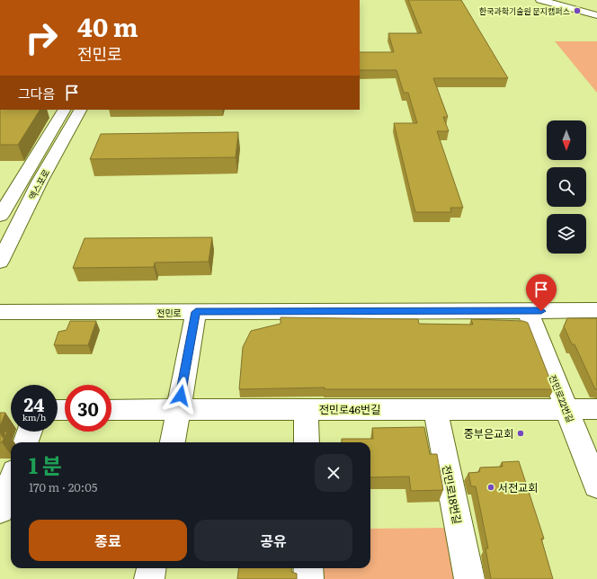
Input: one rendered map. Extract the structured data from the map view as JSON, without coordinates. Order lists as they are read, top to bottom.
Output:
{
  "streets": {
    "street": [
      "엑스포로",
      "전민로",
      "전민로22번길",
      "전민로46번길",
      "전민로18번길"
    ]
  },
  "crossings": [
    ["전민로", "전민로22번길"],
    ["전민로22번길", "전민로46번길"],
    ["전민로46번길", "전민로18번길"]
  ],
  "places": ["한국과학기술원 문지캠퍼스", "중부은교회", "서전교회"],
  "north": "bottom",
  "page": {
    "turn": ["40 m", "전민로"],
    "then": "그다음",
    "speed": "24 km/h",
    "limit": "30",
    "heading": ["1 분", "170 m · 20:05"],
    "buttons": ["종료", "공유"]
  }
}
